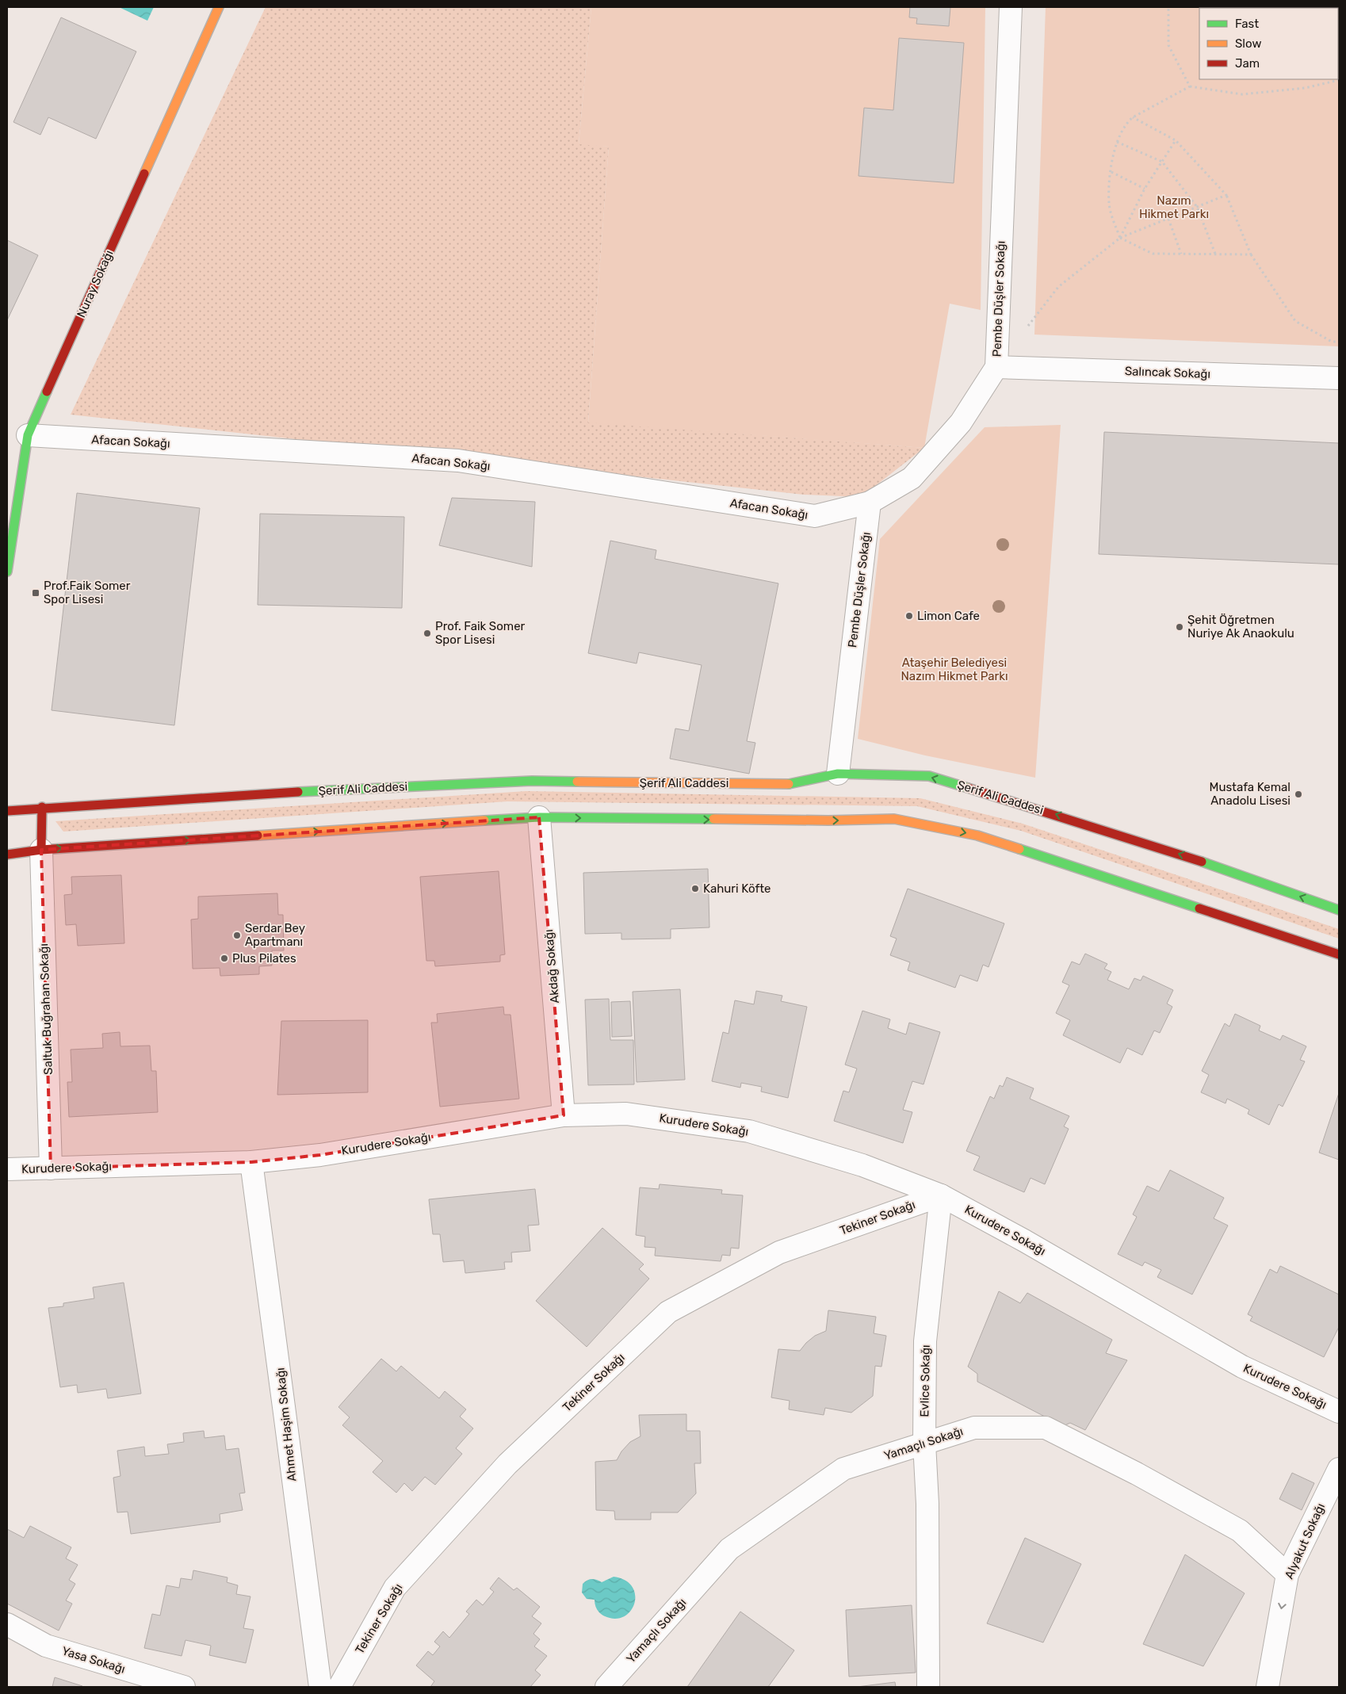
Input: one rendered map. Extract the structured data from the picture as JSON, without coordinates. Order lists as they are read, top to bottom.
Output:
{
  "streets": {
    "street": [
      "Nuray Sokağı",
      "Pembe Düşler Sokağı",
      "Salıncak Sokağı",
      "Afacan Sokağı",
      "Şerif Ali Caddesi",
      "Akdağ Sokağı",
      "Saltuk Buğrahan Sokağı",
      "Kurudere Sokağı",
      "Tekiner Sokağı",
      "Evlice Sokağı",
      "Ahmet Haşim Sokağı",
      "Yamaçlı Sokağı",
      "Alyakut Sokağı",
      "Yasa Sokağı"
    ]
  },
  "crossings": [
    ["Nuray Sokağı", "Afacan Sokağı"],
    ["Pembe Düşler Sokağı", "Salıncak Sokağı"],
    ["Pembe Düşler Sokağı", "Afacan Sokağı"],
    ["Pembe Düşler Sokağı", "Şerif Ali Caddesi"],
    ["Akdağ Sokağı", "Kurudere Sokağı"],
    ["Saltuk Buğrahan Sokağı", "Kurudere Sokağı"],
    ["Kurudere Sokağı", "Tekiner Sokağı"],
    ["Kurudere Sokağı", "Evlice Sokağı"],
    ["Kurudere Sokağı", "Ahmet Haşim Sokağı"],
    ["Tekiner Sokağı", "Evlice Sokağı"],
    ["Evlice Sokağı", "Yamaçlı Sokağı"],
    ["Yamaçlı Sokağı", "Alyakut Sokağı"]
  ],
  "one_way": ["Alyakut Sokağı"],
  "parks": ["Nazım Hikmet Parkı", "Ataşehir Belediyesi Nazım Hikmet Parkı"],
  "places": {
    "transit": ["Prof.Faik Somer Spor Lisesi"],
    "other": [
      "Limon Cafe",
      "Şehit Öğretmen Nuriye Ak Anaokulu",
      "Prof. Faik Somer Spor Lisesi",
      "Mustafa Kemal Anadolu Lisesi",
      "Kahuri Köfte",
      "Serdar Bey Apartmanı",
      "Plus Pilates"
    ]
  },
  "legend": ["Fast", "Slow", "Jam"]
}
